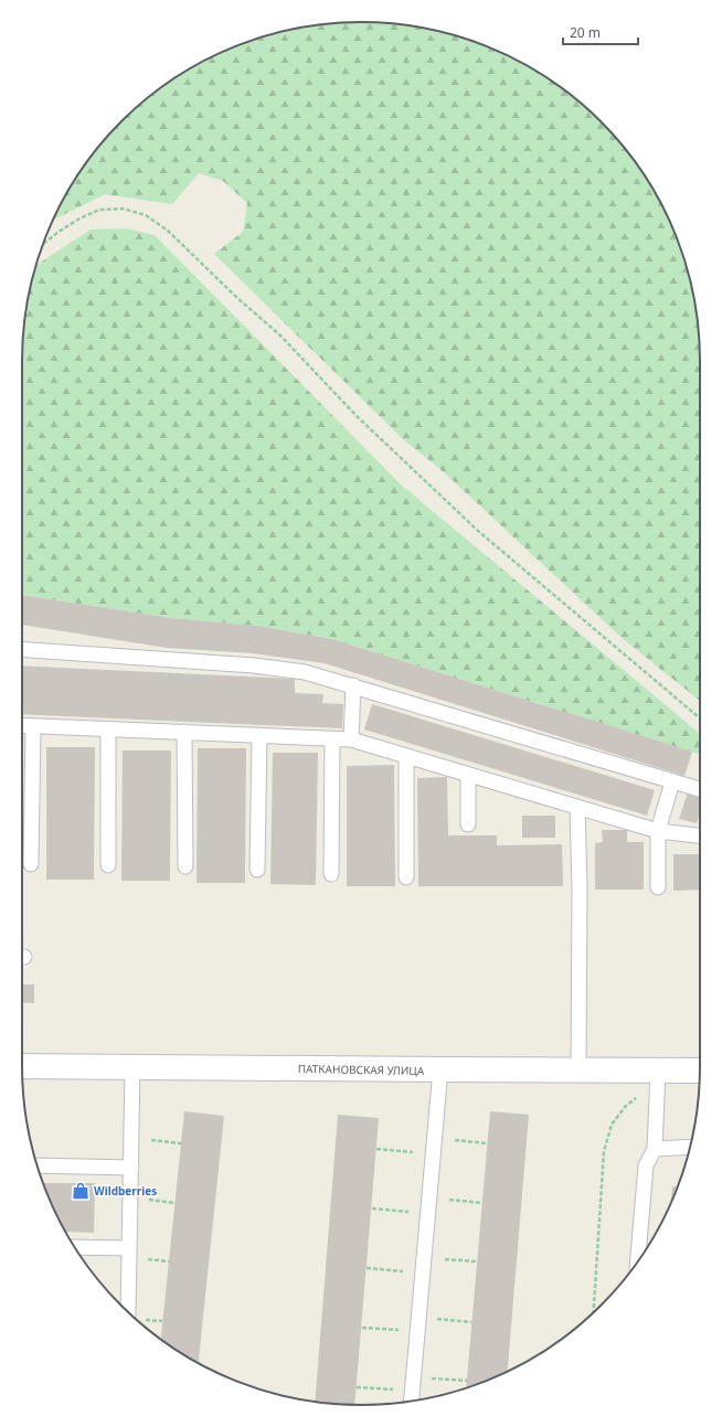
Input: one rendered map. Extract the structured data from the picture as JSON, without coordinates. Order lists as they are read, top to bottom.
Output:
{
  "streets": {
    "street": ["ПАТКАНОВСКАЯ УЛИЦА"]
  },
  "places": {
    "shop": ["Wildberries"]
  },
  "scale_bar": "20 m"
}
